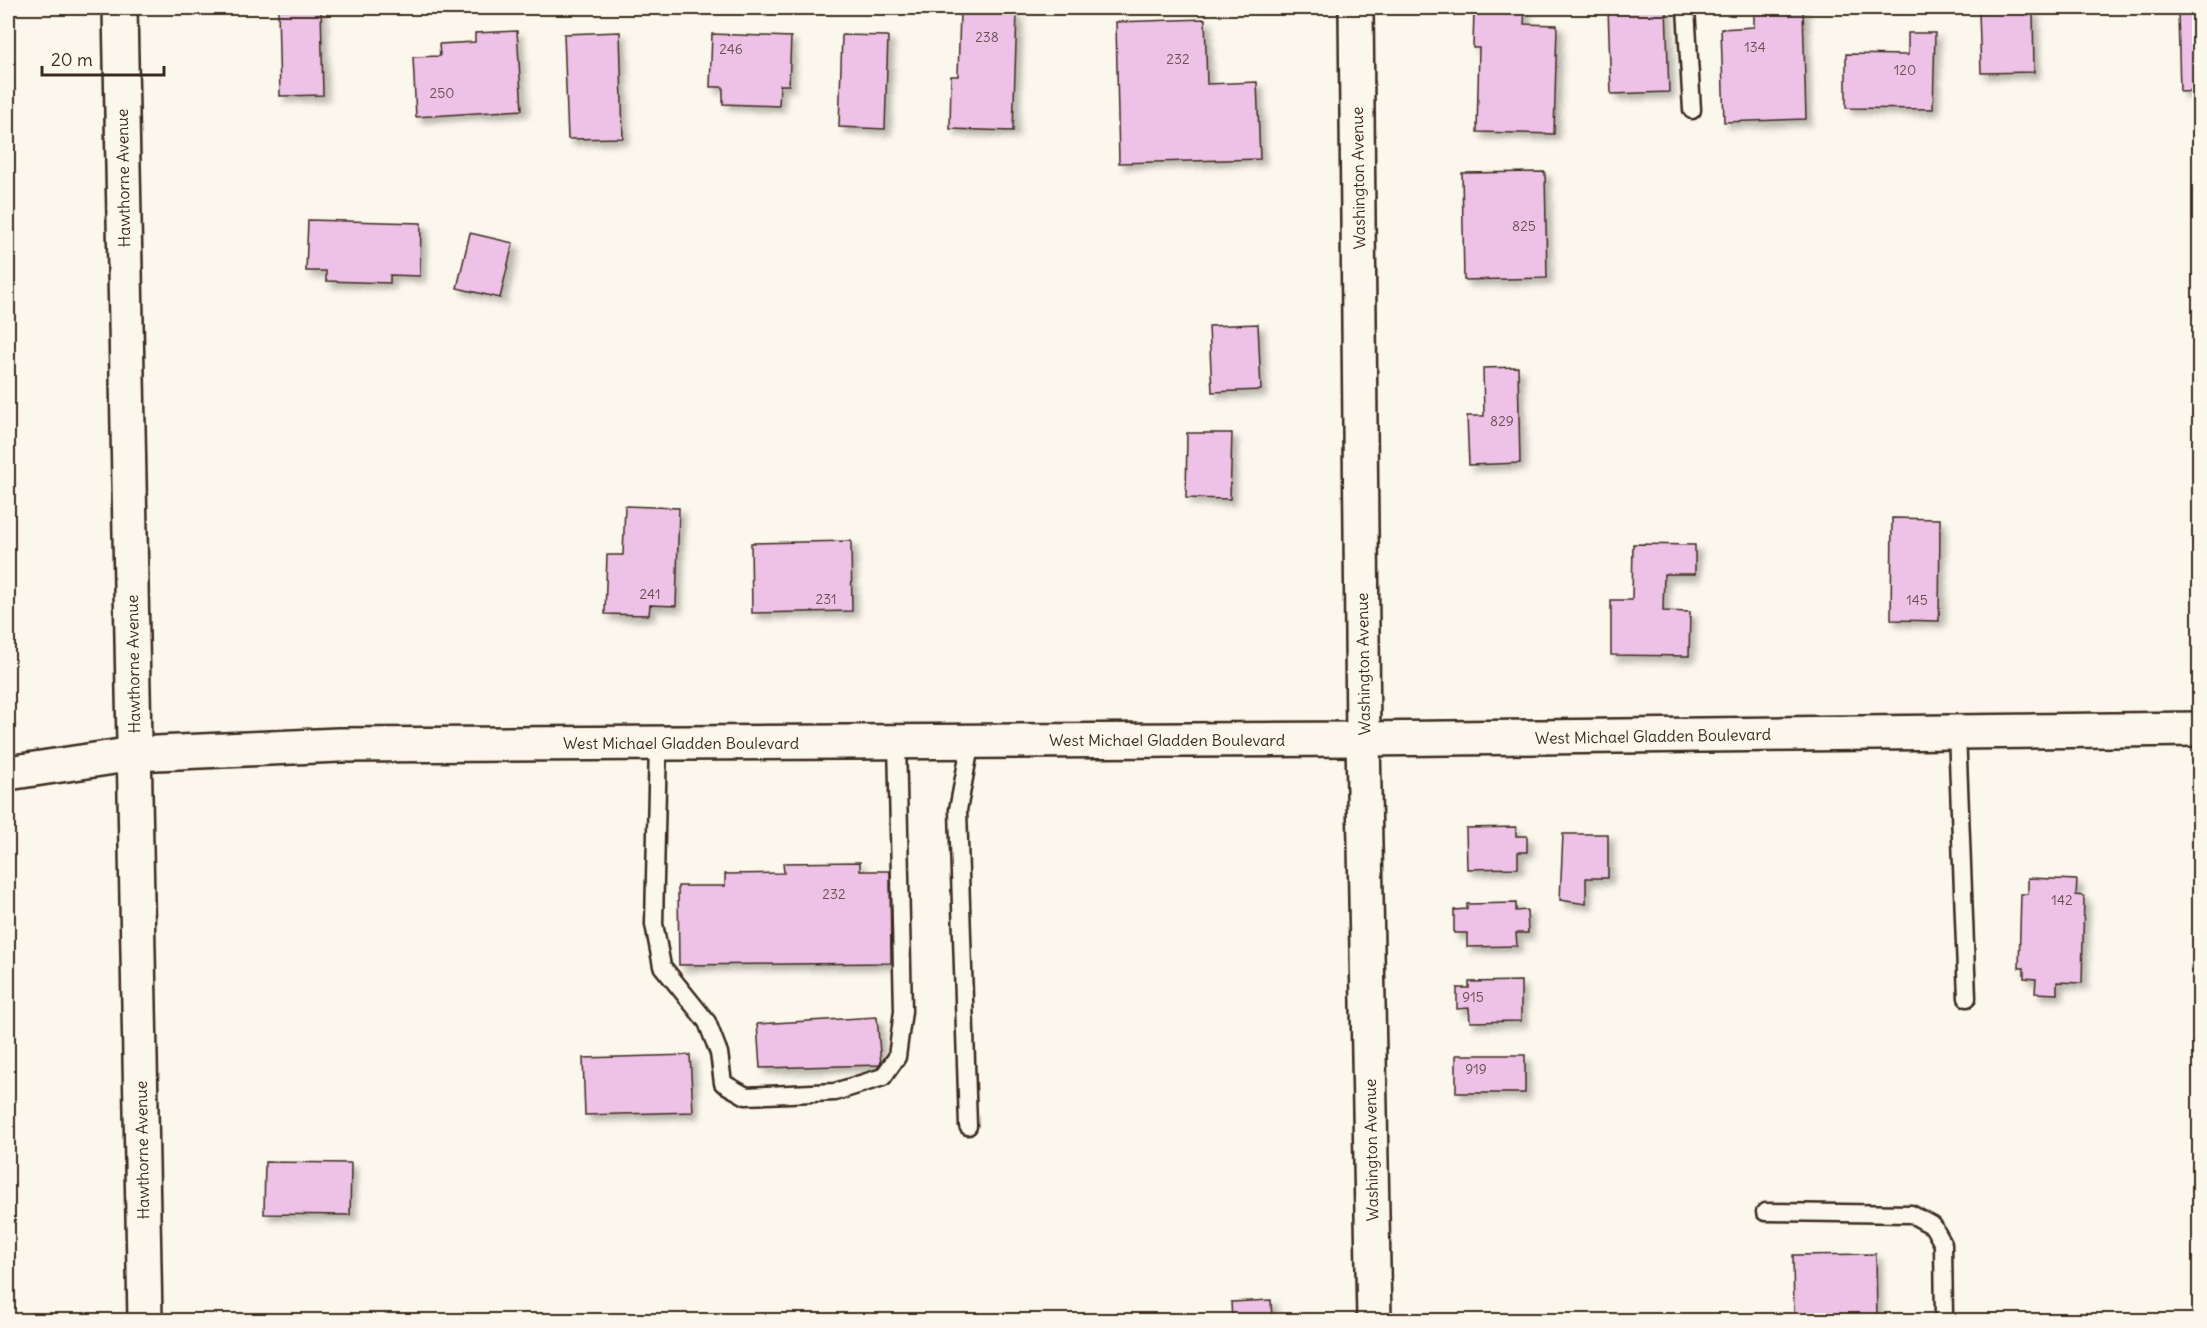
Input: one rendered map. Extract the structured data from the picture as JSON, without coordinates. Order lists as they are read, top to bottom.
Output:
{
  "streets": {
    "street": ["Hawthorne Avenue", "Washington Avenue", "West Michael Gladden Boulevard"]
  },
  "crossings": [
    ["Hawthorne Avenue", "West Michael Gladden Boulevard"],
    ["Washington Avenue", "West Michael Gladden Boulevard"]
  ],
  "house_numbers": [
    "238",
    "134",
    "246",
    "232",
    "120",
    "250",
    "825",
    "829",
    "241",
    "231",
    "145",
    "232",
    "142",
    "915",
    "919"
  ],
  "scale_bar": "20 m"
}
